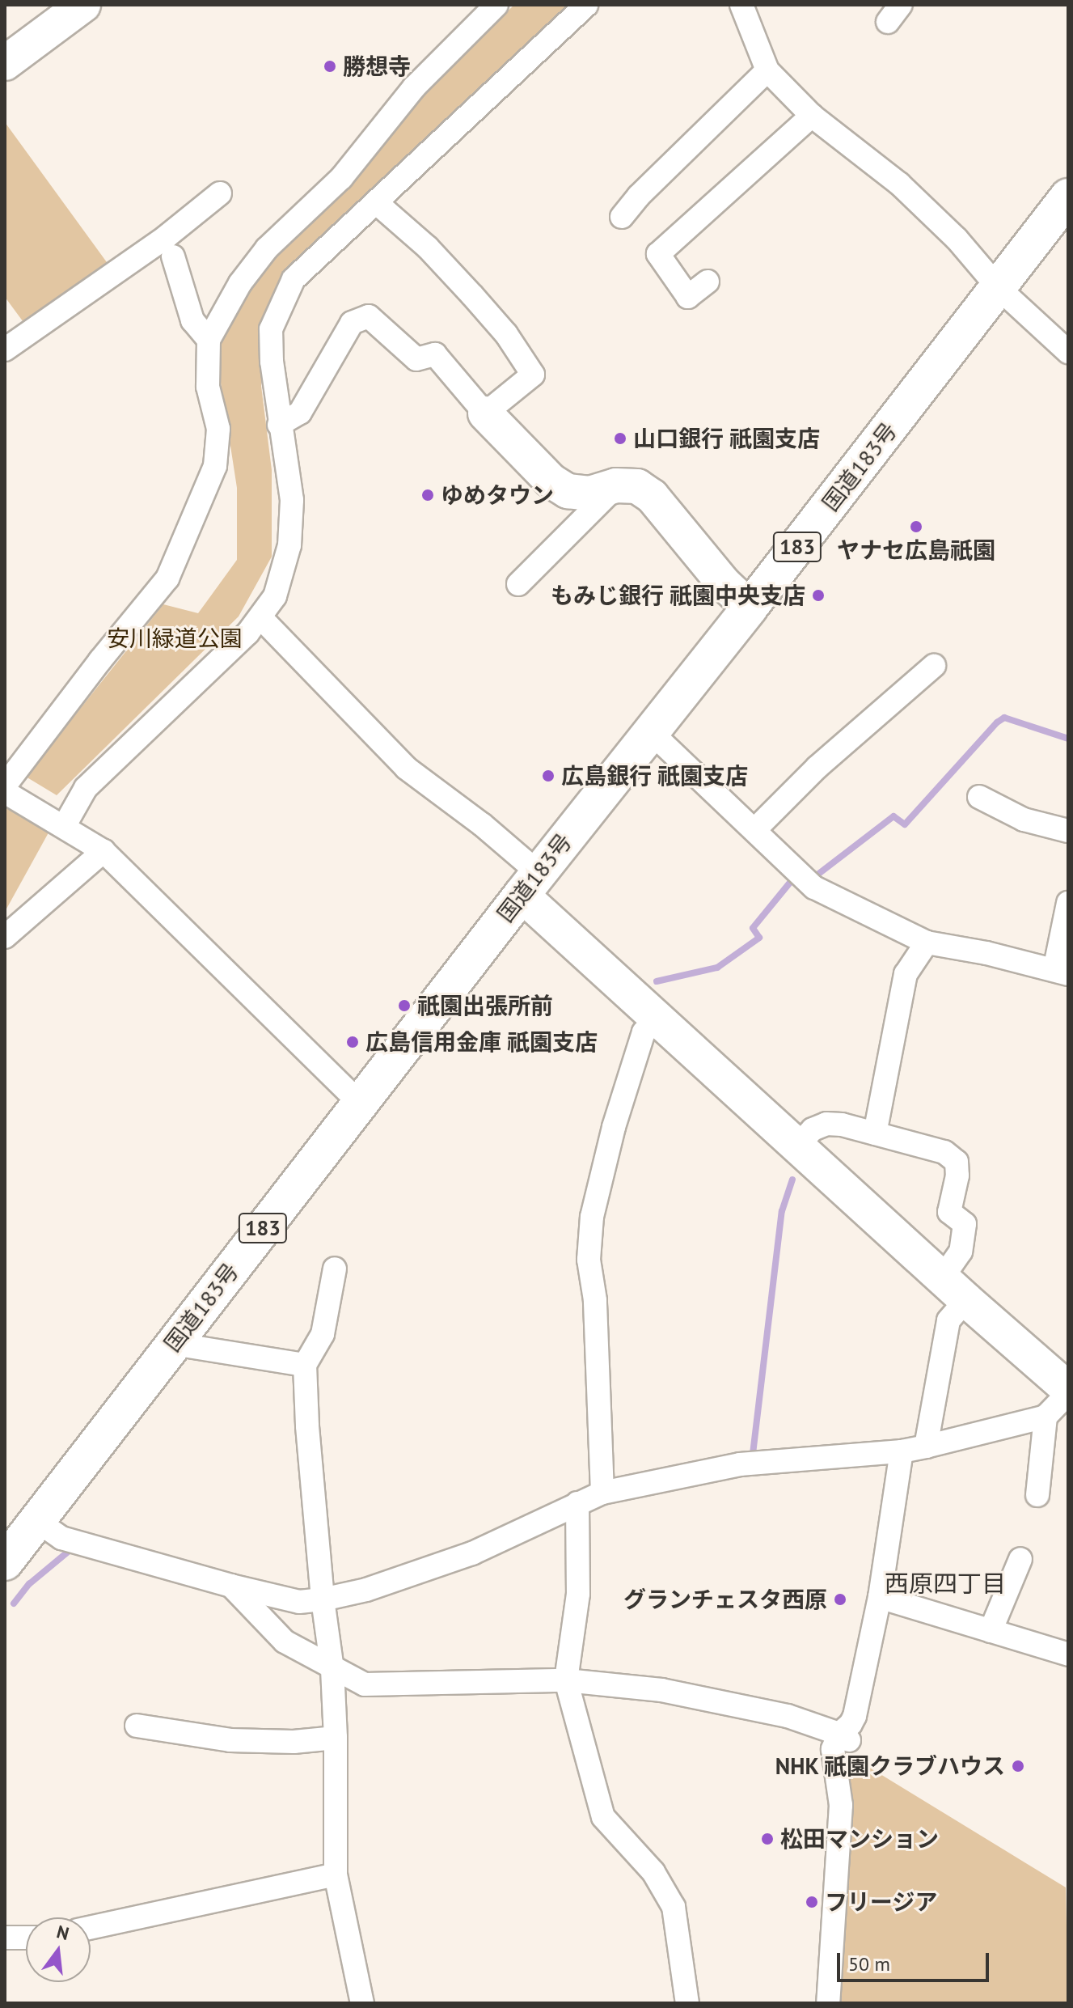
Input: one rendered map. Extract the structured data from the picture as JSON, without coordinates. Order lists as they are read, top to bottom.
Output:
{
  "streets": {
    "highway": ["国道183号", "183"]
  },
  "districts": ["西原四丁目"],
  "parks": ["安川緑道公園"],
  "places": [
    "勝想寺",
    "山口銀行 祇園支店",
    "ゆめタウン",
    "ヤナセ広島祇園",
    "もみじ銀行 祇園中央支店",
    "広島銀行 祇園支店",
    "祇園出張所前",
    "広島信用金庫 祇園支店",
    "グランチェスタ西原",
    "NHK 祇園クラブハウス",
    "松田マンション",
    "フリージア"
  ],
  "scale_bar": "50 m",
  "north": "top"
}
